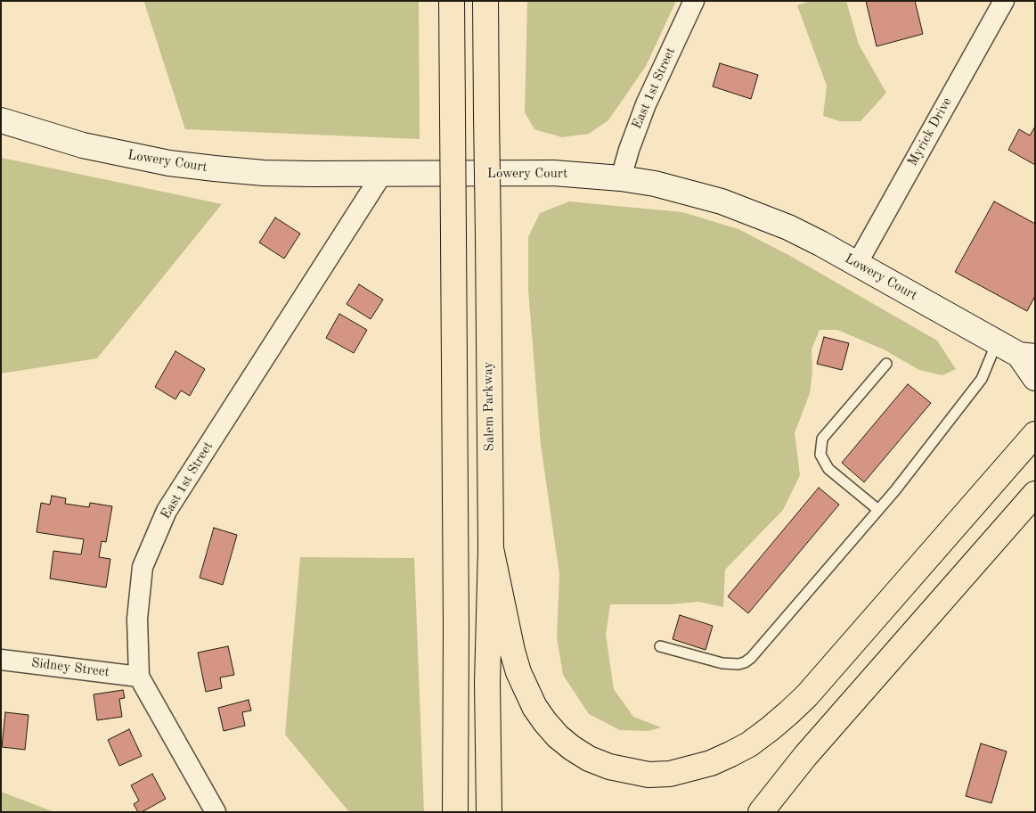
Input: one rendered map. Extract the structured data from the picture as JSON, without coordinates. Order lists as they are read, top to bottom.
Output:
{
  "streets": {
    "highway": ["Salem Parkway"],
    "main road": ["Lowery Court"],
    "street": ["East 1st Street", "Myrick Drive", "Sidney Street"]
  },
  "crossings": [
    ["East 1st Street", "Lowery Court"],
    ["East 1st Street", "Sidney Street"],
    ["Myrick Drive", "Lowery Court"]
  ]
}
